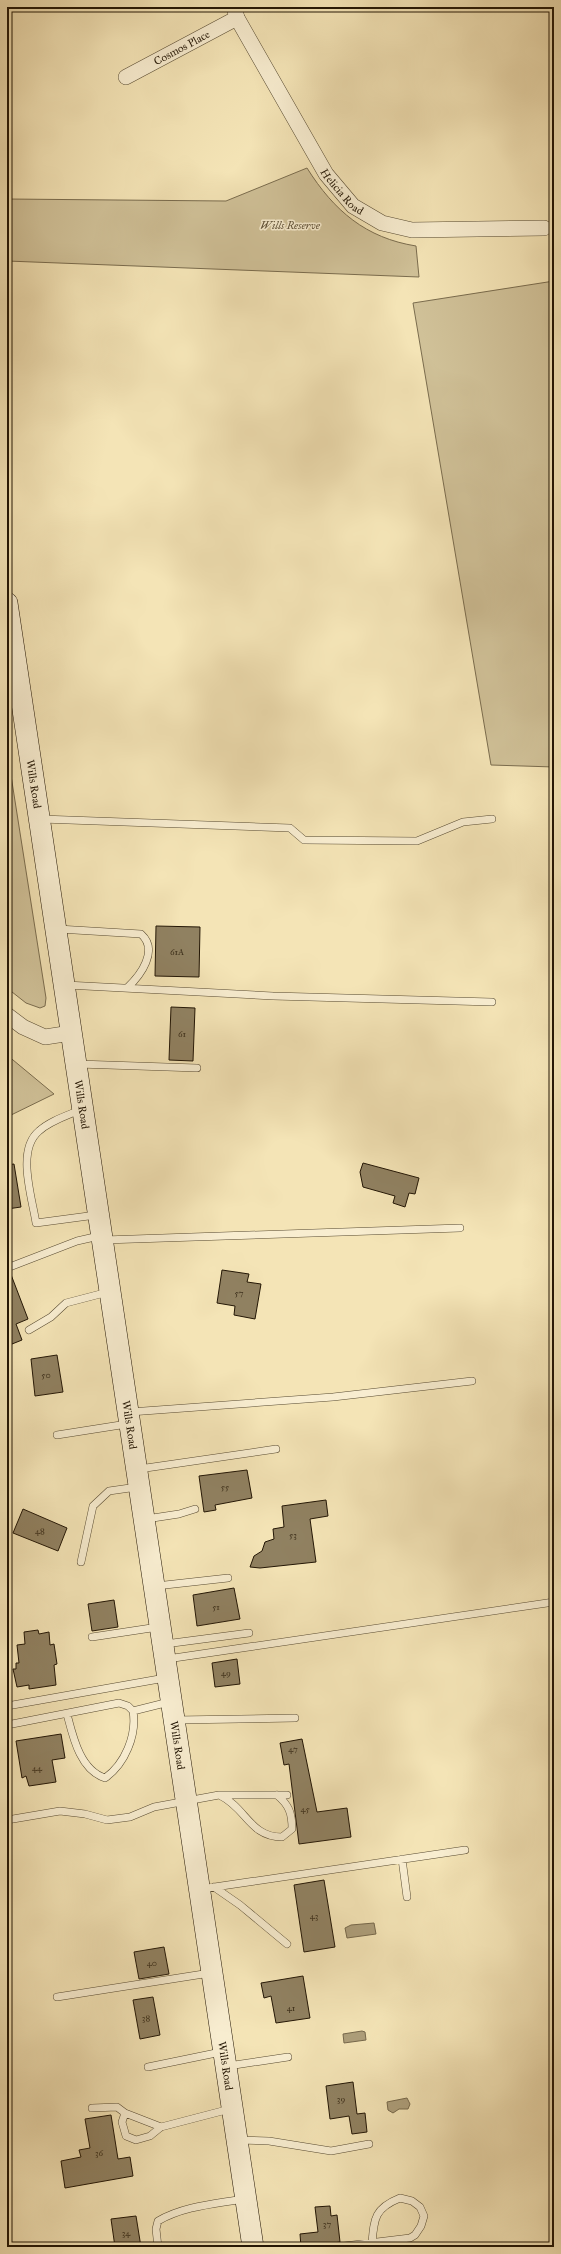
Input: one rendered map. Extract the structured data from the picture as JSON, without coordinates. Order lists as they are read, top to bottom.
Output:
{
  "streets": {
    "street": ["Cosmos Place", "Helicia Road", "Wills Road"]
  },
  "crossings": [
    ["Cosmos Place", "Helicia Road"]
  ],
  "parks": ["Wills Reserve"],
  "house_numbers": [
    "61A",
    "61",
    "57",
    "50",
    "55",
    "48",
    "53",
    "51",
    "49",
    "47",
    "44",
    "45",
    "43",
    "40",
    "41",
    "38",
    "39",
    "36",
    "37",
    "34"
  ]
}
